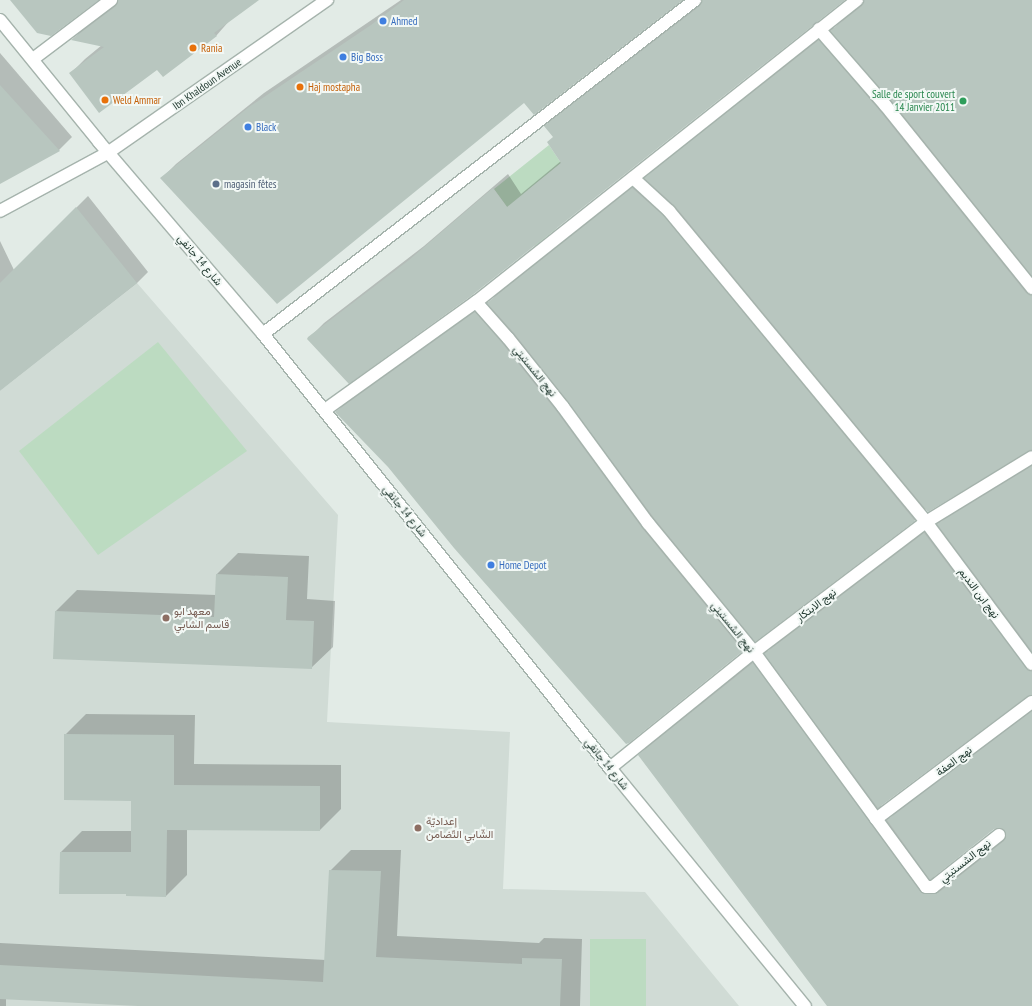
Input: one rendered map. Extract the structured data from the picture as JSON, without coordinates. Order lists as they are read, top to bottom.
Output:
{
  "streets": {
    "street": [
      "Ibn Khaldoun Avenue",
      "شارع 14 جانفي",
      "نهج الشستيتي",
      "نهج ابن النديم",
      "نهج الابتكار",
      "نهج العفة"
    ]
  },
  "crossings": [
    ["Ibn Khaldoun Avenue", "شارع 14 جانفي"],
    ["شارع 14 جانفي", "نهج الابتكار"],
    ["نهج الشستيتي", "نهج الابتكار"],
    ["نهج الشستيتي", "نهج العفة"],
    ["نهج ابن النديم", "نهج الابتكار"]
  ],
  "places": [
    "Ahmed",
    "Rania",
    "Big Boss",
    "Haj mostapha",
    "Weld Ammar",
    "Salle de sport couvert 14 Janvier 2011",
    "Black",
    "magasin fêtes",
    "Home Depot",
    "معهد ابو قاسم الشابي",
    "إعداديّة الشّابي التّضامن"
  ]
}
